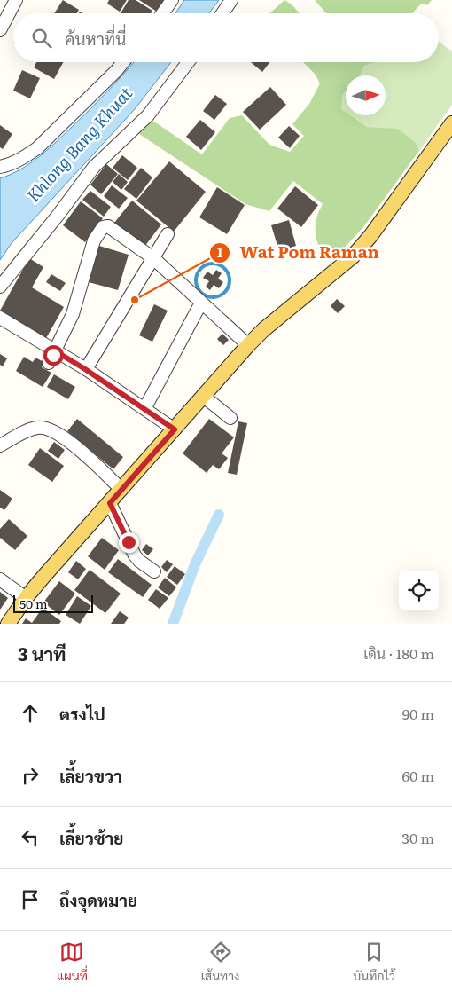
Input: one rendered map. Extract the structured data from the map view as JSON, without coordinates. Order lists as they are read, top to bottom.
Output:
{
  "water": ["Khlong Bang Khuat"],
  "places": ["Wat Pom Raman"],
  "scale_bar": "50 m",
  "north": "right",
  "page": {
    "search": "ค้นหาที่นี่",
    "scale": "50 m",
    "heading": ["3 นาที", "เดิน · 180 m"],
    "list": [
      ["ตรงไป", "90 m"],
      ["เลี้ยวขวา", "60 m"],
      ["เลี้ยวซ้าย", "30 m"],
      "ถึงจุดหมาย"
    ],
    "nav": ["แผนที่", "เส้นทาง", "บันทึกไว้"]
  }
}
